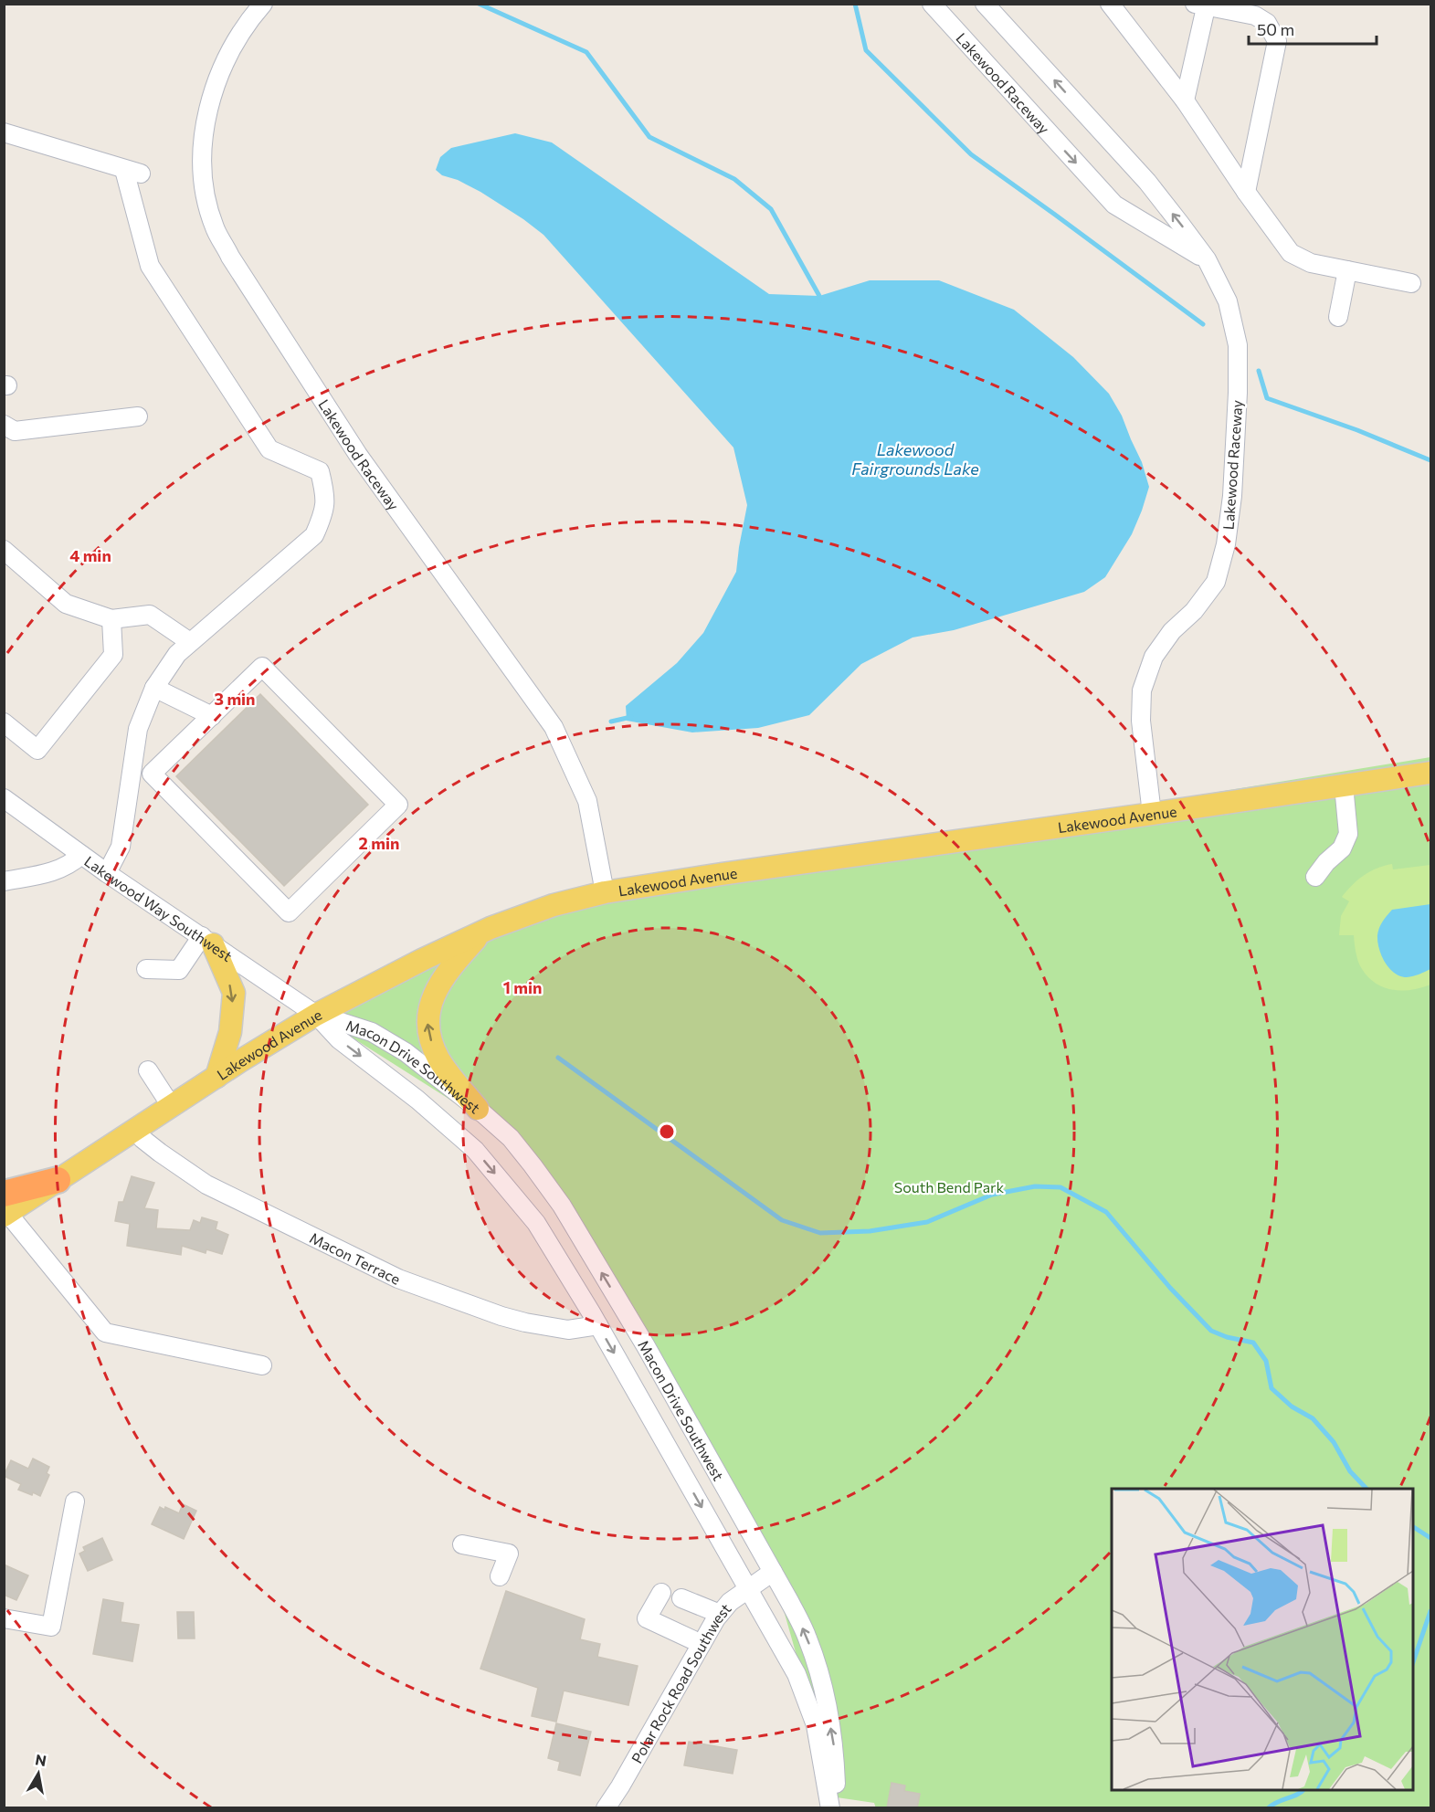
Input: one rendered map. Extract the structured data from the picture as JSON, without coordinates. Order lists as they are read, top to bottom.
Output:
{
  "streets": {
    "main road": ["Lakewood Avenue"],
    "street": [
      "Lakewood Raceway",
      "Lakewood Way Southwest",
      "Macon Drive Southwest",
      "Macon Terrace",
      "Polar Rock Road Southwest"
    ]
  },
  "crossings": [
    ["Lakewood Raceway", "Lakewood Avenue"],
    ["Lakewood Avenue", "Lakewood Way Southwest"],
    ["Lakewood Avenue", "Macon Drive Southwest"],
    ["Lakewood Avenue", "Macon Terrace"],
    ["Lakewood Way Southwest", "Macon Drive Southwest"],
    ["Macon Drive Southwest", "Macon Terrace"],
    ["Macon Drive Southwest", "Polar Rock Road Southwest"]
  ],
  "water": ["Lakewood Fairgrounds Lake"],
  "parks": ["South Bend Park"],
  "scale_bar": "50 m",
  "north": "top",
  "rings": [
    "4 min",
    "3 min",
    "2 min",
    "1 min"
  ]
}
